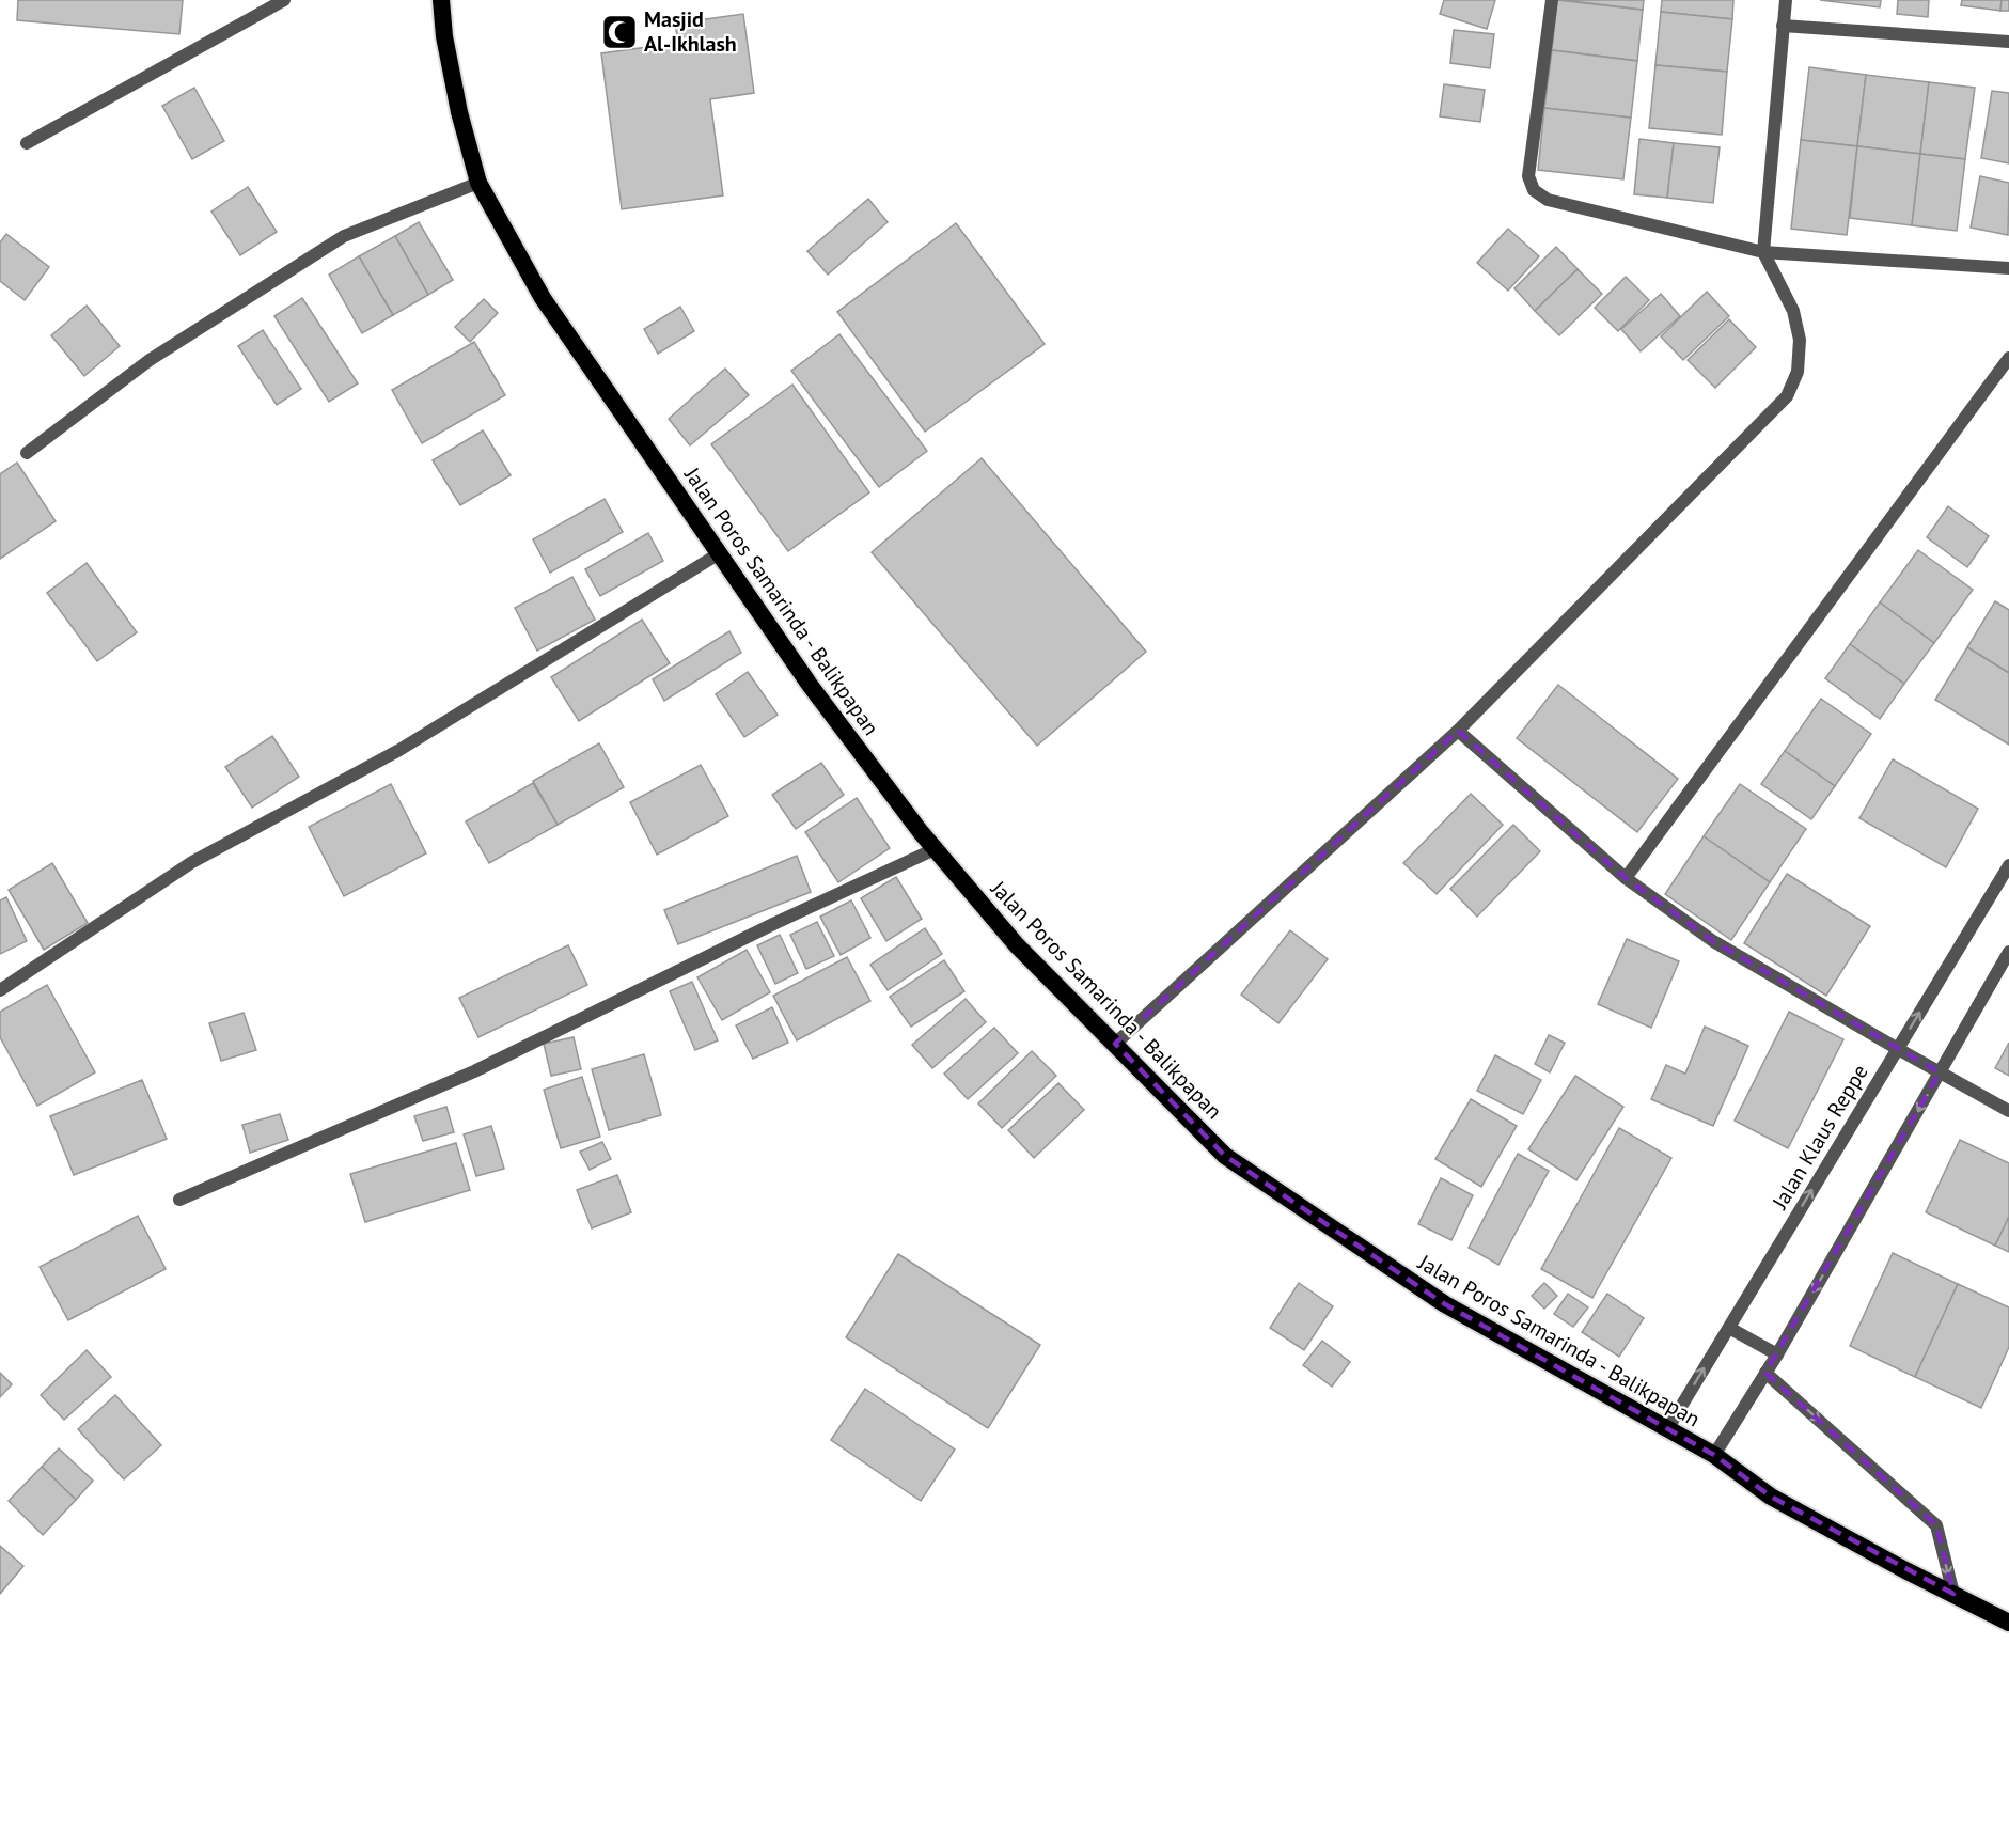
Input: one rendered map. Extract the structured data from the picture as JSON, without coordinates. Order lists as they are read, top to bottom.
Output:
{
  "streets": {
    "highway": ["Jalan Poros Samarinda - Balikpapan"],
    "street": ["Jalan Klaus Reppe"]
  },
  "crossings": [
    ["Jalan Poros Samarinda - Balikpapan", "Jalan Klaus Reppe"]
  ],
  "places": {
    "mosque": ["Masjid Al-Ikhlash"]
  }
}
